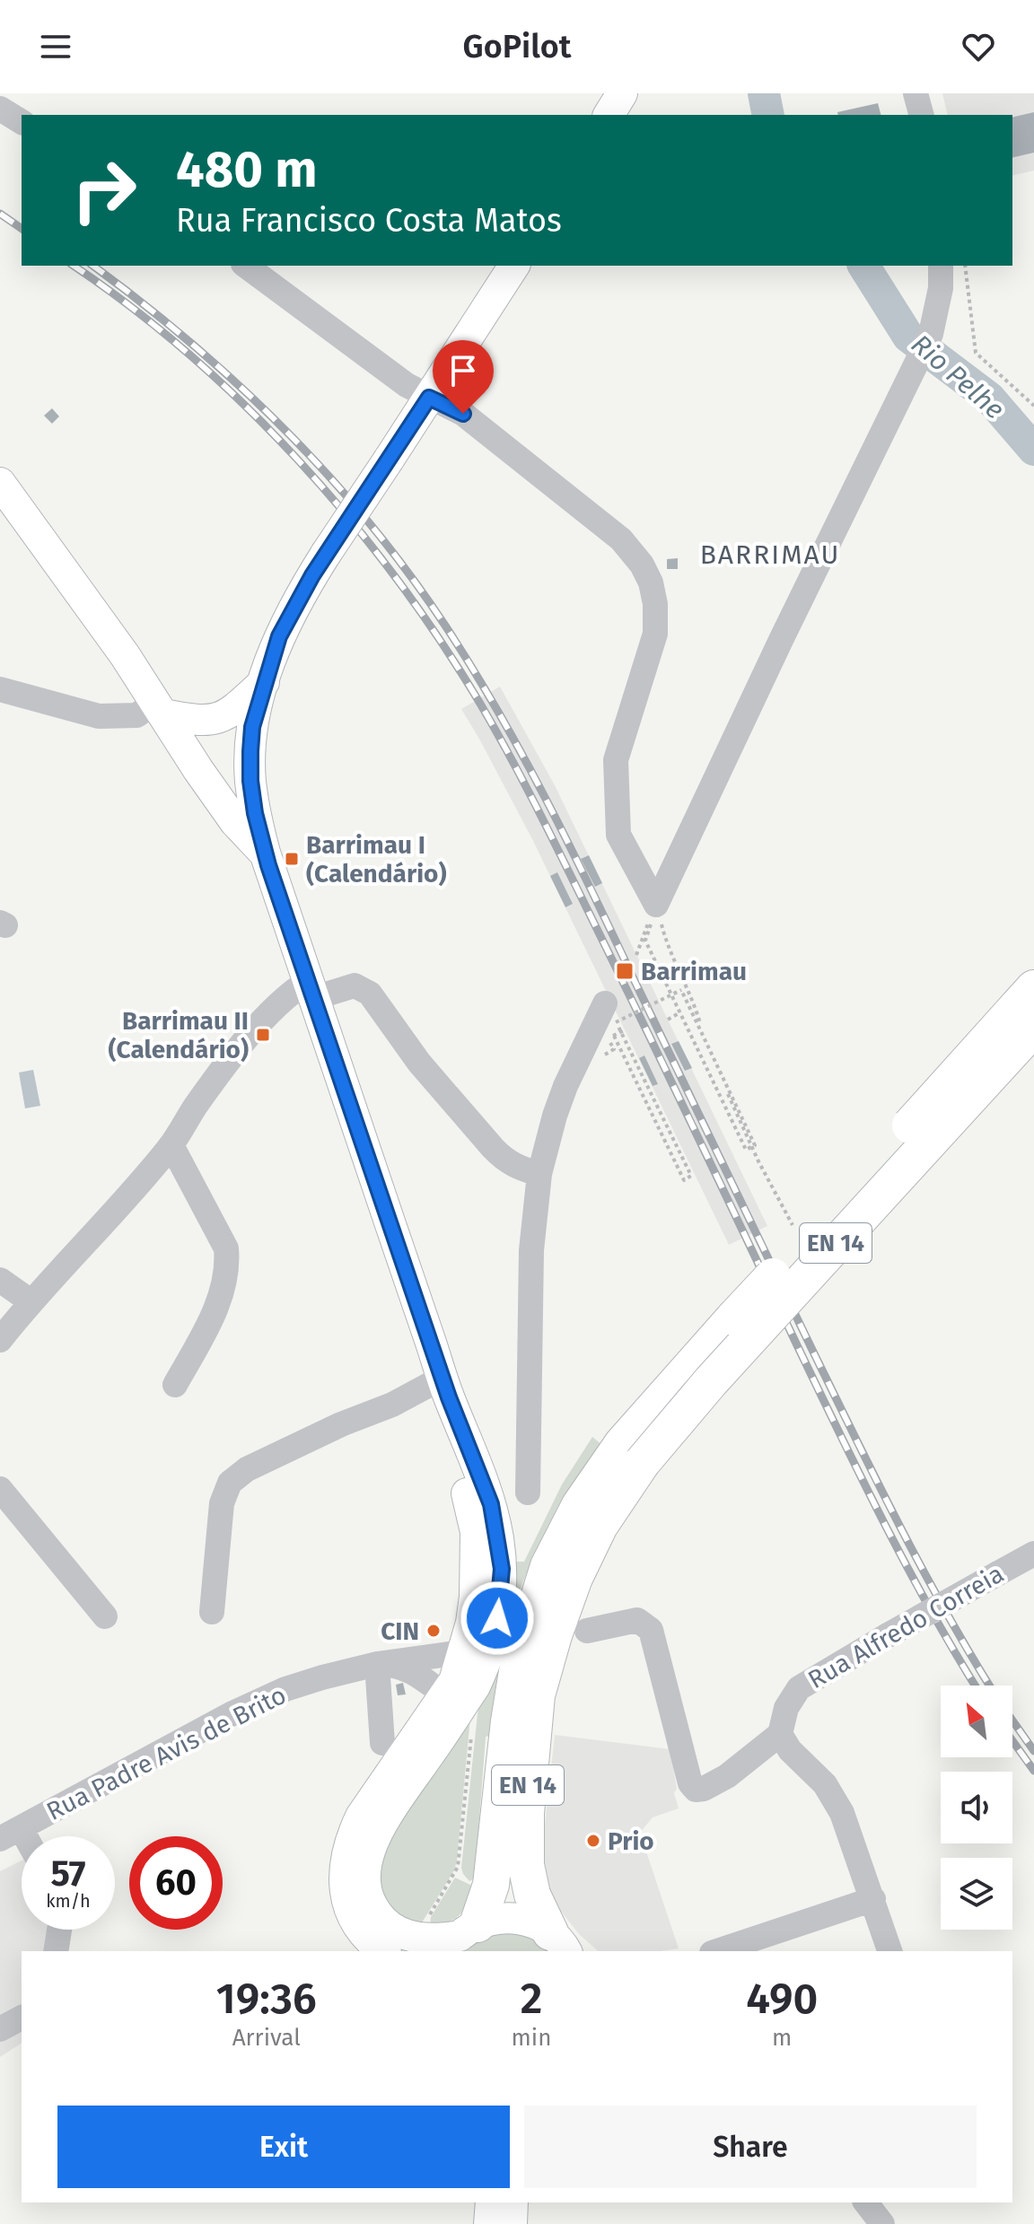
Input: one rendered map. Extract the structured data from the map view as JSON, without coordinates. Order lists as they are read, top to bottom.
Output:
{
  "streets": {
    "highway": ["EN 14"],
    "street": ["Rua Alfredo Correia", "Rua Padre Avis de Brito"]
  },
  "districts": ["BARRIMAU"],
  "water": ["Rio Pelhe"],
  "places": {
    "transit": ["Barrimau I (Calendário)", "Barrimau", "Barrimau II (Calendário)"],
    "other": ["CIN", "Prio"]
  },
  "north": "top left",
  "page": {
    "header": "GoPilot",
    "turn": ["480 m", "Rua Francisco Costa Matos"],
    "speed": "57 km/h",
    "limit": "60",
    "eta": [
      "19:36",
      "Arrival",
      "2",
      "min",
      "490",
      "m"
    ],
    "buttons": ["Exit", "Share"]
  }
}
